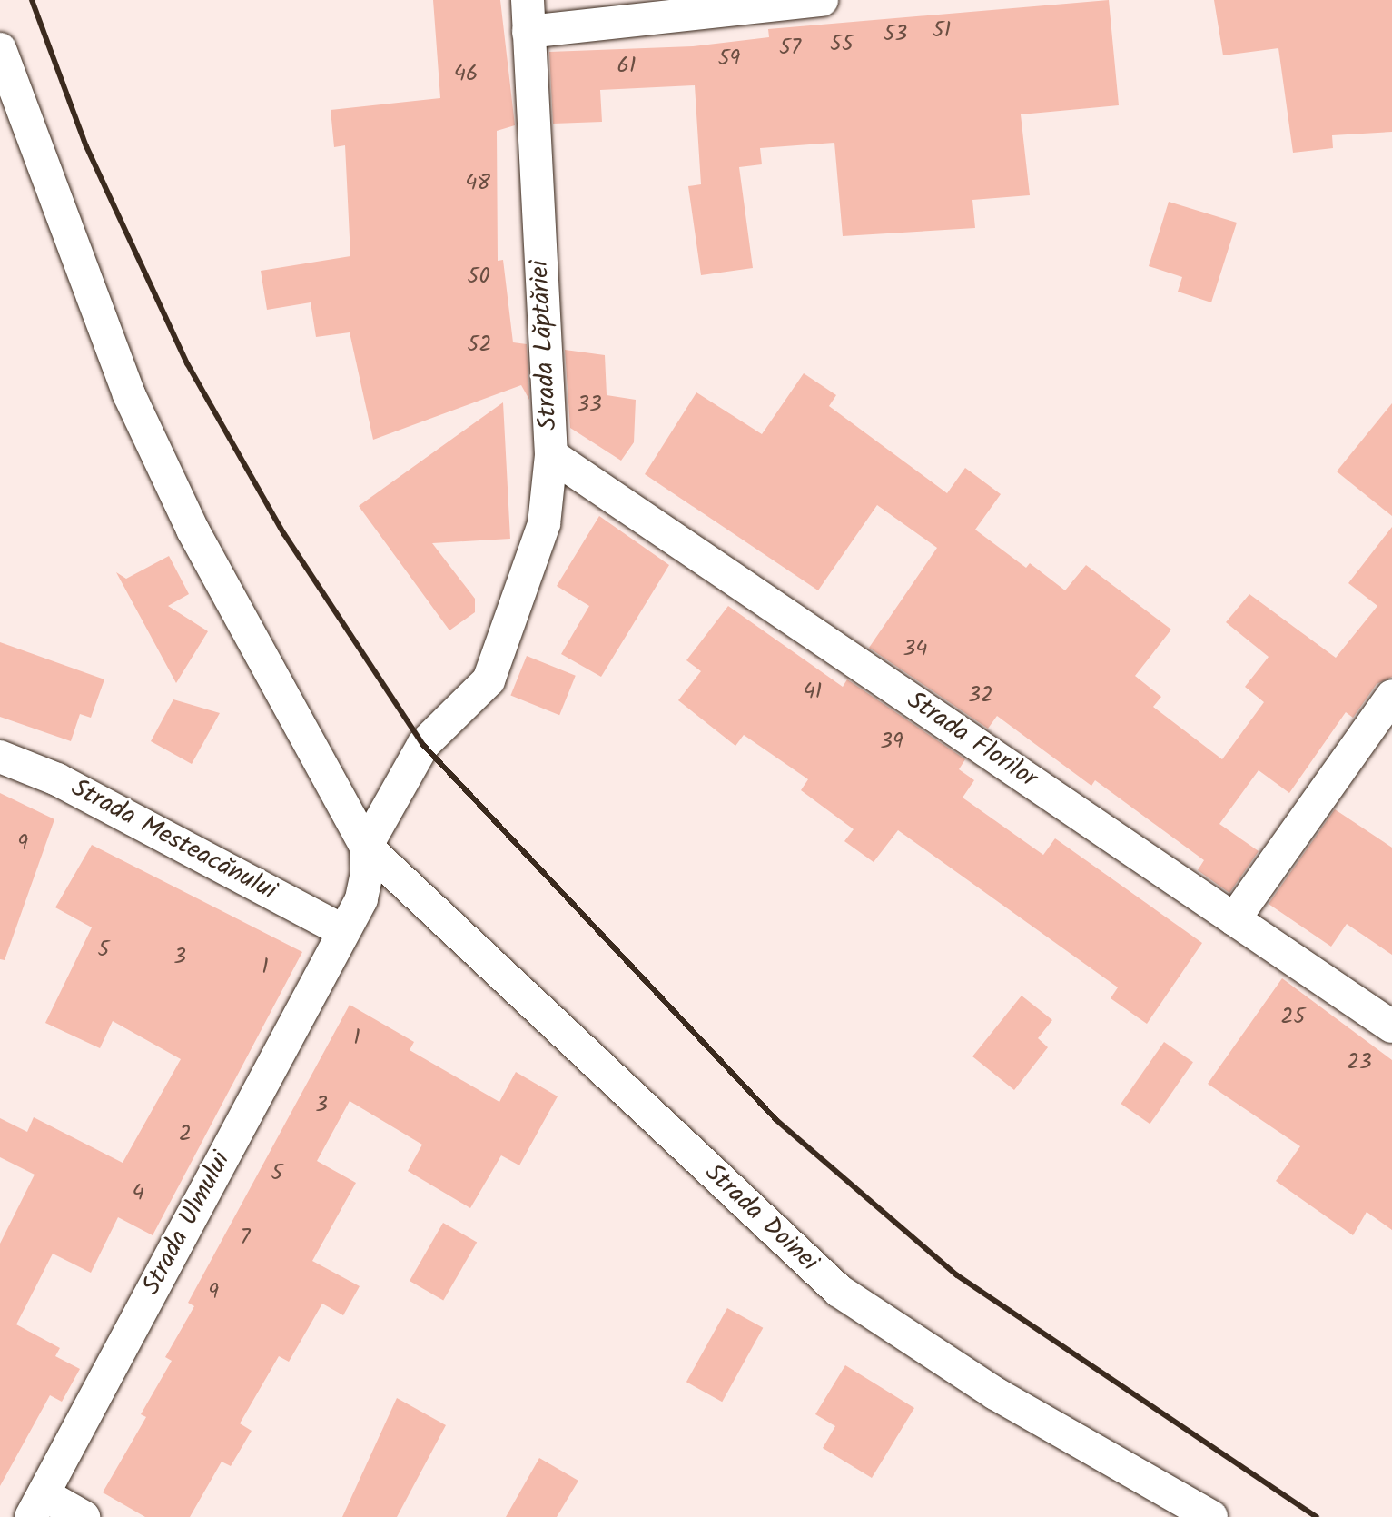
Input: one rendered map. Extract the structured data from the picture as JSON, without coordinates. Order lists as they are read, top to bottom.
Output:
{
  "streets": {
    "street": [
      "Strada Lăptăriei",
      "Strada Florilor",
      "Strada Mesteacănului",
      "Strada Doinei",
      "Strada Ulmului"
    ]
  },
  "crossings": [
    ["Strada Lăptăriei", "Strada Florilor"],
    ["Strada Lăptăriei", "Strada Doinei"],
    ["Strada Lăptăriei", "Strada Ulmului"],
    ["Strada Mesteacănului", "Strada Ulmului"],
    ["Strada Doinei", "Strada Ulmului"]
  ],
  "house_numbers": [
    "51",
    "53",
    "55",
    "57",
    "59",
    "61",
    "46",
    "48",
    "50",
    "52",
    "33",
    "34",
    "41",
    "32",
    "39",
    "9",
    "5",
    "3",
    "1",
    "25",
    "1",
    "23",
    "3",
    "2",
    "5",
    "4",
    "7",
    "9"
  ]
}
